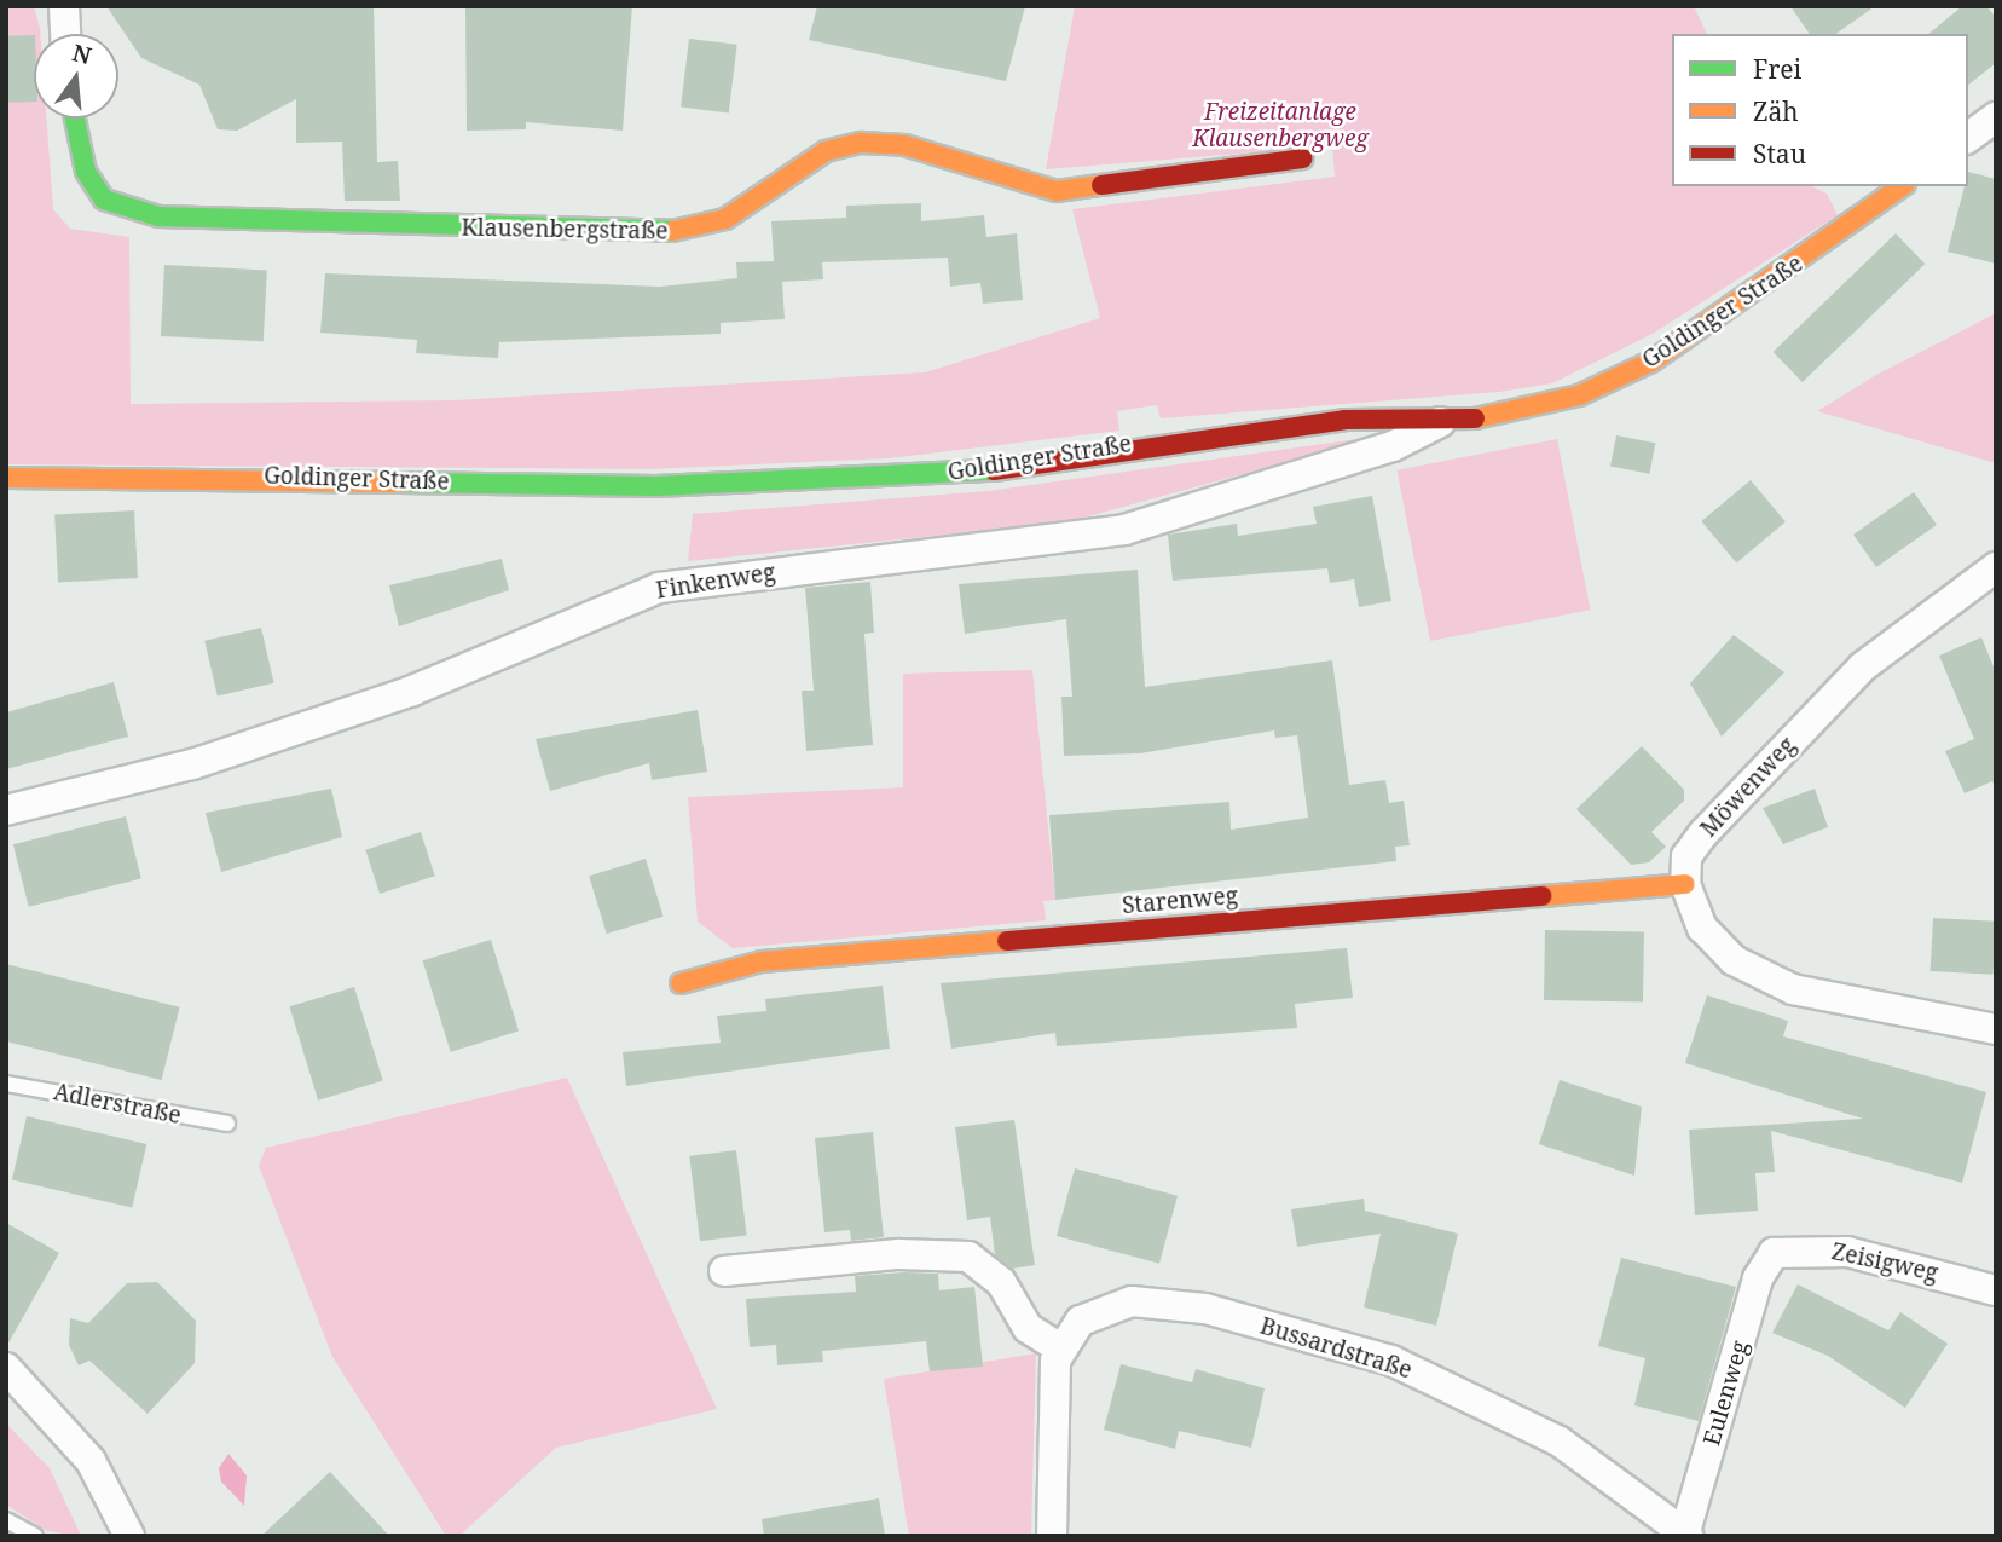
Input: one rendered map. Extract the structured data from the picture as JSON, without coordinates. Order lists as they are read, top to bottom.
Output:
{
  "streets": {
    "street": [
      "Klausenbergstraße",
      "Goldinger Straße",
      "Finkenweg",
      "Möwenweg",
      "Starenweg",
      "Zeisigweg",
      "Bussardstraße",
      "Eulenweg"
    ],
    "lane": ["Adlerstraße"]
  },
  "crossings": [
    ["Goldinger Straße", "Finkenweg"],
    ["Möwenweg", "Starenweg"],
    ["Zeisigweg", "Eulenweg"],
    ["Bussardstraße", "Eulenweg"]
  ],
  "parks": ["Freizeitanlage Klausenbergweg"],
  "legend": ["Frei", "Zäh", "Stau"],
  "north": "top"
}
